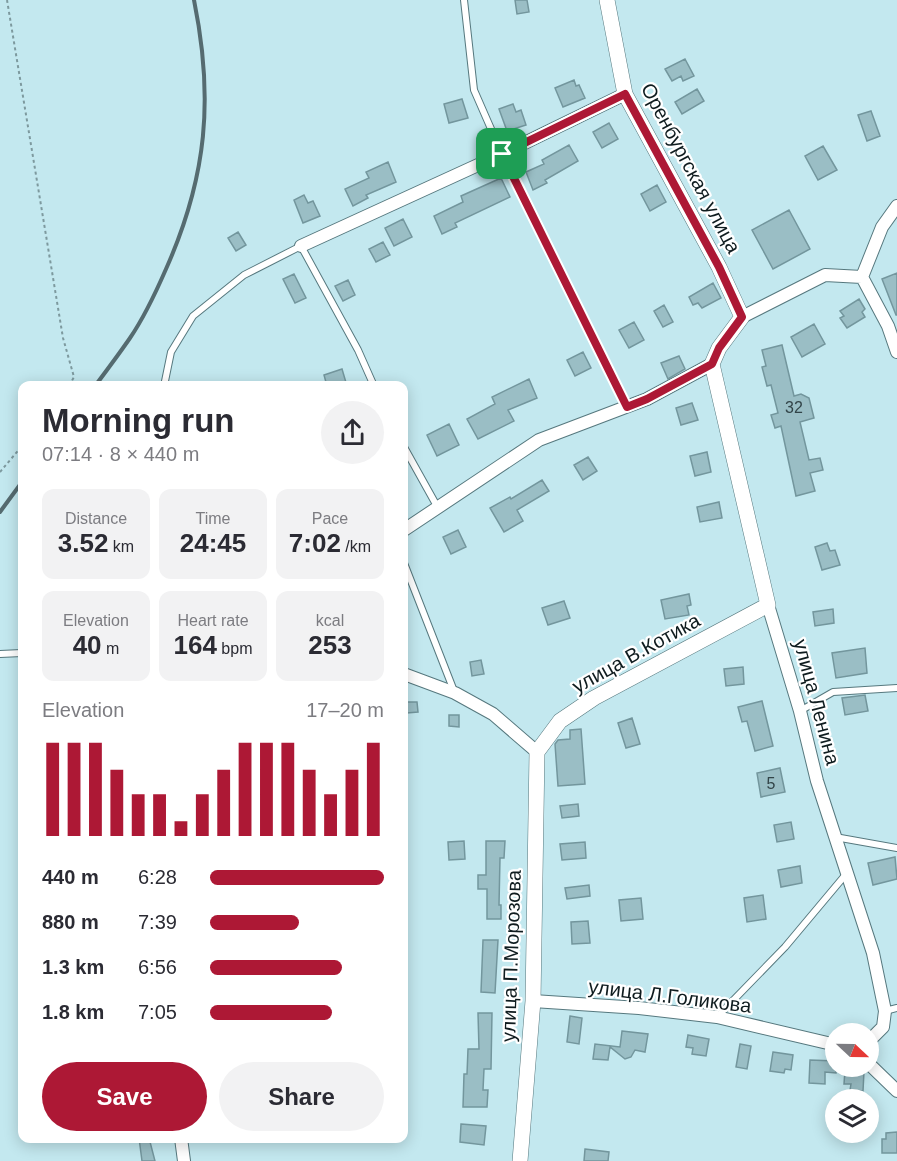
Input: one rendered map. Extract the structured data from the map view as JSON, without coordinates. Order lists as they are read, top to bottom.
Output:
{
  "streets": {
    "street": [
      "Оренбургская улица",
      "улица В.Котика",
      "улица Ленина",
      "улица П.Морозова",
      "улица Л.Голикова"
    ]
  },
  "crossings": [
    ["улица В.Котика", "улица Ленина"],
    ["улица В.Котика", "улица П.Морозова"],
    ["улица П.Морозова", "улица Л.Голикова"]
  ],
  "house_numbers": ["32", "5"],
  "north": "right",
  "page": {
    "heading": ["Morning run", "07:14 · 8 × 440 m"],
    "stats": [
      ["Distance", "3.52 km"],
      ["Time", "24:45"],
      ["Pace", "7:02 /km"],
      ["Elevation", "40 m"],
      ["Heart rate", "164 bpm"],
      ["kcal", "253"]
    ],
    "chart": ["Elevation", "17–20 m"],
    "list": [
      {
        "name": "440 m",
        "note": "6:28"
      },
      {
        "name": "880 m",
        "note": "7:39"
      },
      {
        "name": "1.3 km",
        "note": "6:56"
      },
      {
        "name": "1.8 km",
        "note": "7:05"
      }
    ],
    "buttons": ["Save", "Share"]
  }
}
